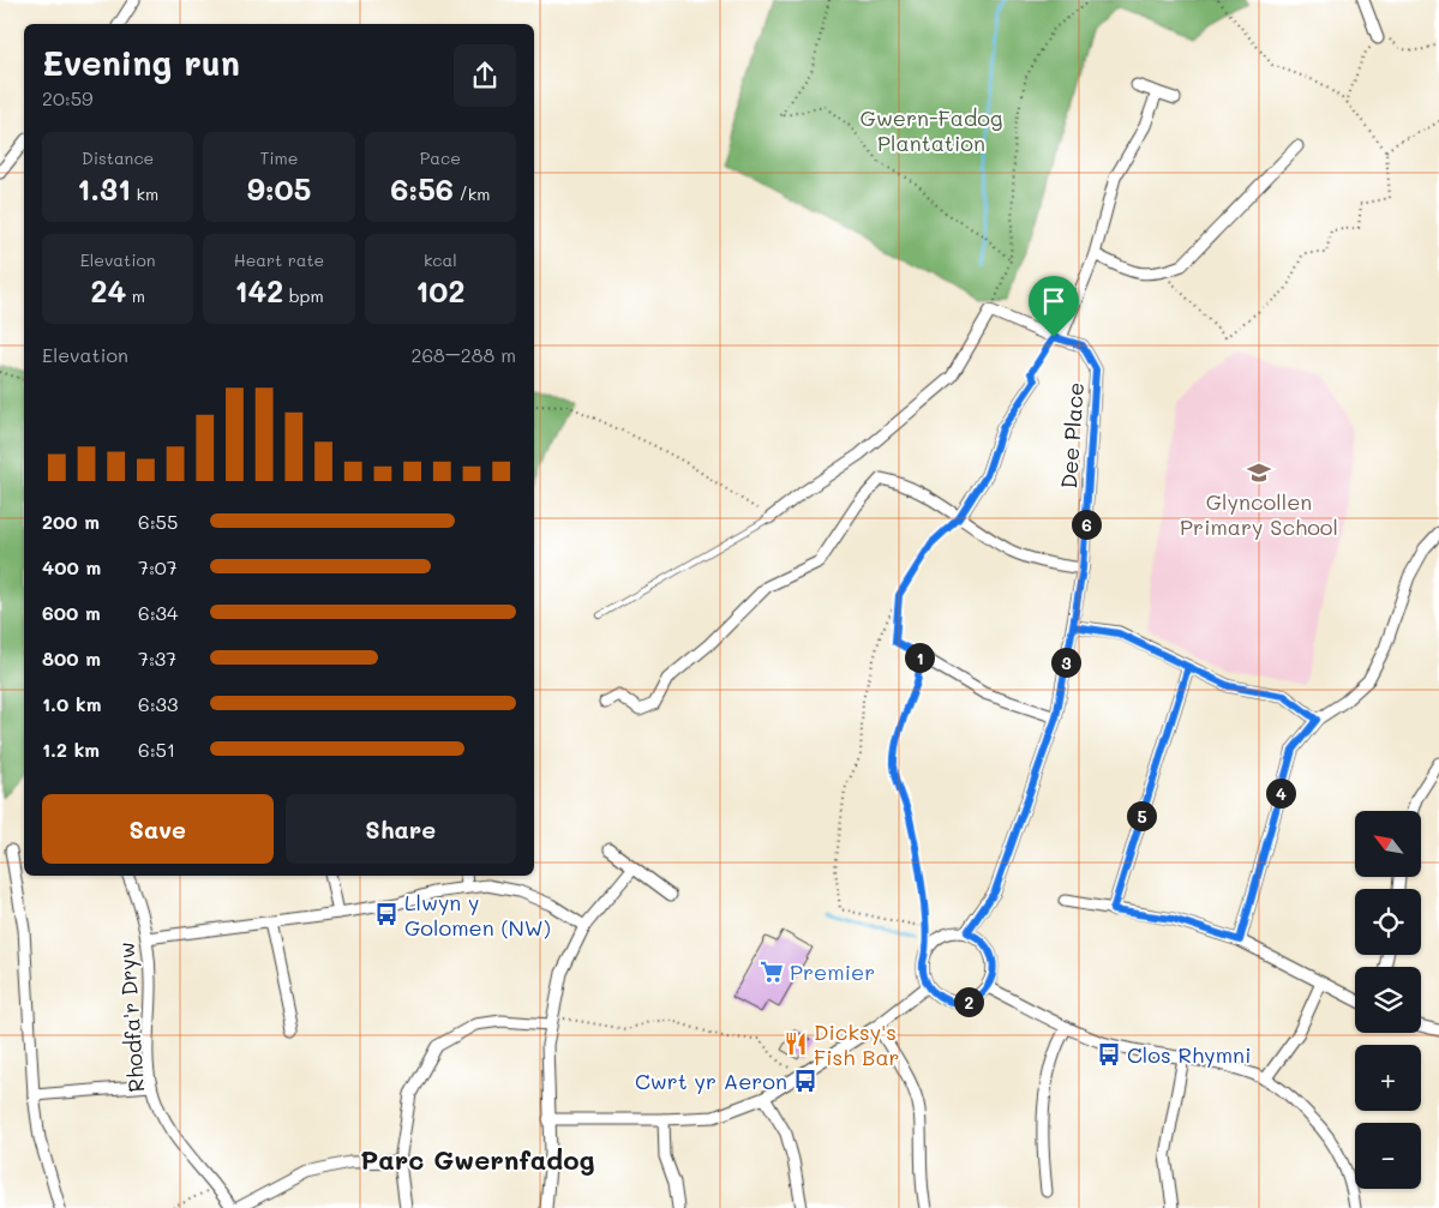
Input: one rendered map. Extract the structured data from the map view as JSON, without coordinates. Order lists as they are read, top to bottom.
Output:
{
  "streets": {
    "street": ["Dee Place", "Rhodfa'r Dryw"]
  },
  "districts": ["Parc Gwernfadog"],
  "parks": ["Gwern-Fadog Plantation"],
  "places": {
    "school or university": ["Glyncollen Primary School"],
    "bus stop": ["Llwyn y Golomen (NW)", "Clos Rhymni", "Cwrt yr Aeron"],
    "supermarket": ["Premier"],
    "restaurant": ["Dicksy's Fish Bar"]
  },
  "north": "top left",
  "page": {
    "heading": ["Evening run", "20:59"],
    "stats": [
      ["Distance", "1.31 km"],
      ["Time", "9:05"],
      ["Pace", "6:56 /km"],
      ["Elevation", "24 m"],
      ["Heart rate", "142 bpm"],
      ["kcal", "102"]
    ],
    "chart": ["Elevation", "268–288 m"],
    "list": [
      {
        "name": "200 m",
        "note": "6:55"
      },
      {
        "name": "400 m",
        "note": "7:07"
      },
      {
        "name": "600 m",
        "note": "6:34"
      },
      {
        "name": "800 m",
        "note": "7:37"
      },
      {
        "name": "1.0 km",
        "note": "6:33"
      },
      {
        "name": "1.2 km",
        "note": "6:51"
      }
    ],
    "pins": [
      "6",
      "1",
      "3",
      "4",
      "5",
      "2"
    ],
    "buttons": ["Save", "Share"],
    "map_buttons": ["+", "−"]
  }
}
